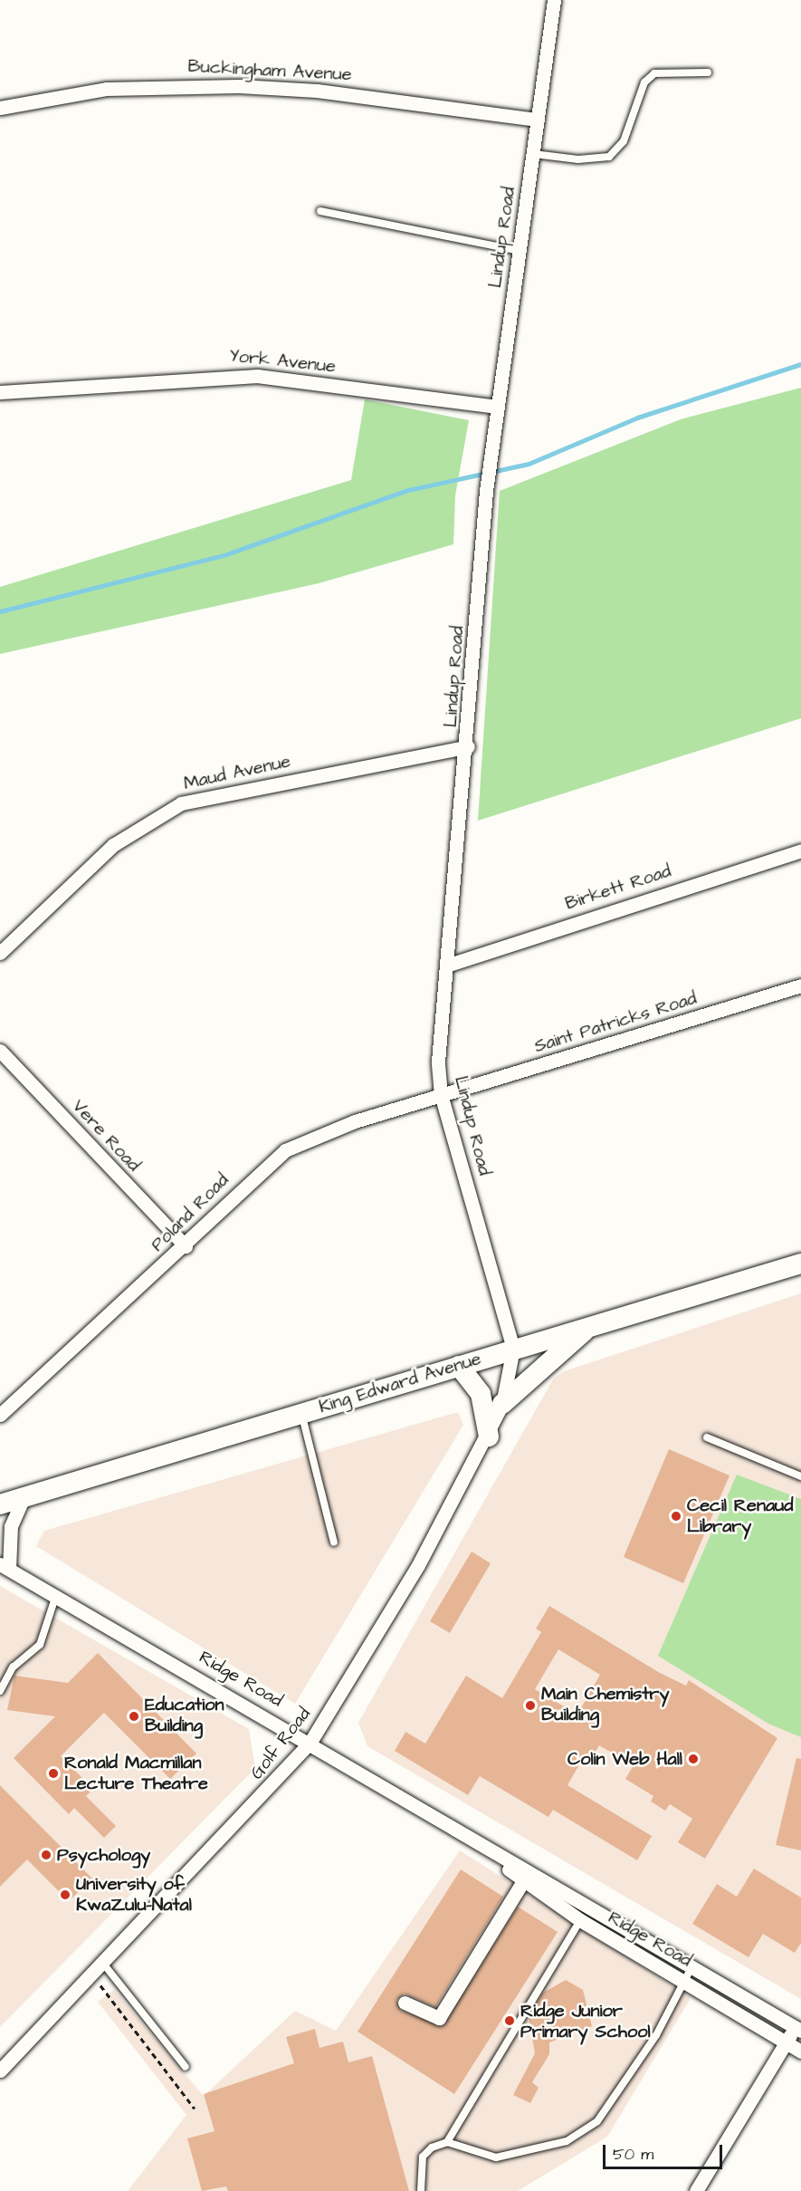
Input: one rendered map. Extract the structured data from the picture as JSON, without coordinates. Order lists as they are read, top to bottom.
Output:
{
  "streets": {
    "street": [
      "Buckingham Avenue",
      "Lindup Road",
      "York Avenue",
      "Maud Avenue",
      "Birkett Road",
      "Saint Patricks Road",
      "Vere Road",
      "Poland Road",
      "King Edward Avenue",
      "Ridge Road",
      "Golf Road"
    ]
  },
  "crossings": [
    ["Buckingham Avenue", "Lindup Road"],
    ["Lindup Road", "York Avenue"],
    ["Lindup Road", "Maud Avenue"],
    ["Lindup Road", "Birkett Road"],
    ["Lindup Road", "Saint Patricks Road"],
    ["Lindup Road", "Poland Road"],
    ["Lindup Road", "King Edward Avenue"],
    ["Lindup Road", "Golf Road"],
    ["Saint Patricks Road", "Poland Road"],
    ["Vere Road", "Poland Road"],
    ["King Edward Avenue", "Golf Road"],
    ["Ridge Road", "Golf Road"]
  ],
  "places": [
    "Cecil Renaud Library",
    "Main Chemistry Building",
    "Education Building",
    "Colin Web Hall",
    "Ronald Macmillan Lecture Theatre",
    "Psychology",
    "University of KwaZulu-Natal",
    "Ridge Junior Primary School"
  ],
  "scale_bar": "50 m"
}
